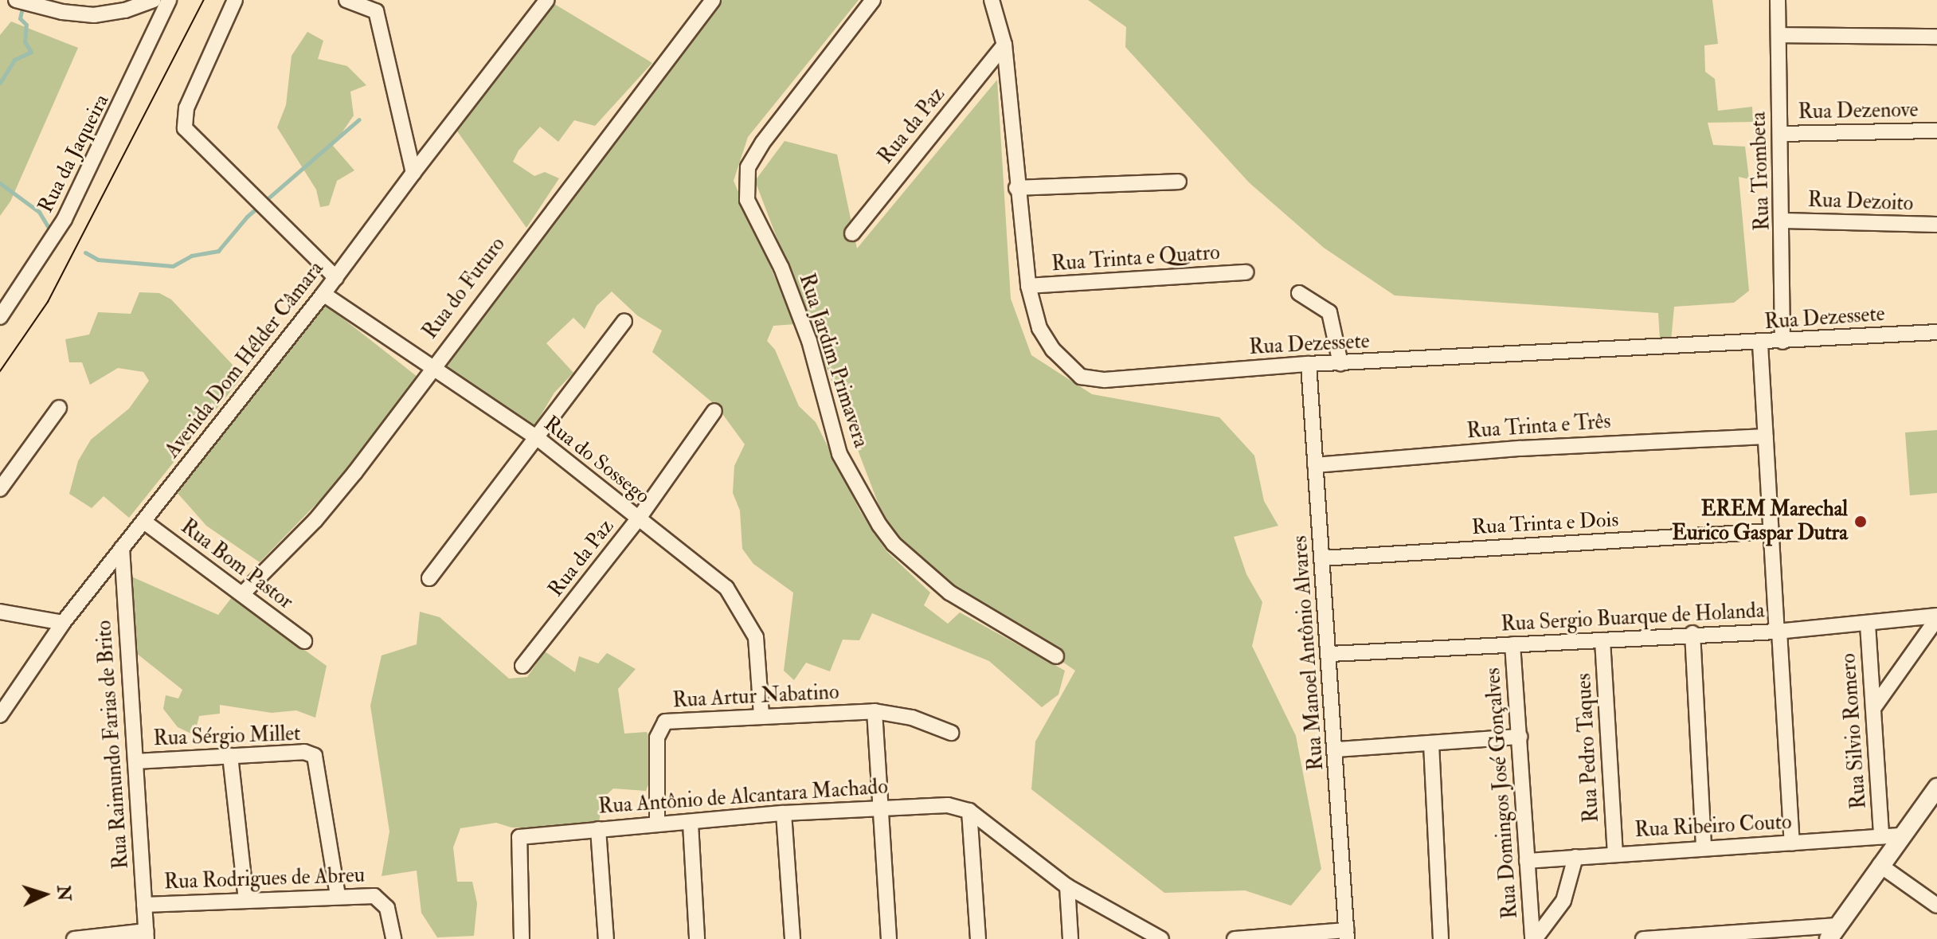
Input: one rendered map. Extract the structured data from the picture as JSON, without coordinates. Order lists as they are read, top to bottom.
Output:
{
  "streets": {
    "street": [
      "Rua Dezenove",
      "Rua da Paz",
      "Rua da Jaqueira",
      "Rua Trombeta",
      "Rua Dezoito",
      "Rua Trinta e Quatro",
      "Rua do Futuro",
      "Rua Dezessete",
      "Avenida Dom Hélder Câmara",
      "Rua Jardim Primavera",
      "Rua Trinta e Três",
      "Rua do Sossego",
      "Rua Trinta e Dois",
      "Rua Bom Pastor",
      "Rua Sergio Buarque de Holanda",
      "Rua Manoel Antônio Alvares",
      "Rua Artur Nabatino",
      "Rua Silvio Romero",
      "Rua Sérgio Millet",
      "Rua Raimundo Farias de Brito",
      "Rua Pedro Taques",
      "Rua Domingos José Gonçalves",
      "Rua Antônio de Alcantara Machado",
      "Rua Ribeiro Couto",
      "Rua Rodrigues de Abreu"
    ]
  },
  "crossings": [
    ["Rua Dezenove", "Rua Trombeta"],
    ["Rua da Paz", "Rua Dezessete"],
    ["Rua da Paz", "Rua do Sossego"],
    ["Rua Trombeta", "Rua Dezoito"],
    ["Rua Trombeta", "Rua Dezessete"],
    ["Rua Trinta e Quatro", "Rua Dezessete"],
    ["Rua do Futuro", "Rua do Sossego"],
    ["Rua do Futuro", "Rua Bom Pastor"],
    ["Rua Dezessete", "Rua Manoel Antônio Alvares"],
    ["Avenida Dom Hélder Câmara", "Rua do Sossego"],
    ["Avenida Dom Hélder Câmara", "Rua Bom Pastor"],
    ["Avenida Dom Hélder Câmara", "Rua Raimundo Farias de Brito"],
    ["Rua Trinta e Três", "Rua Manoel Antônio Alvares"],
    ["Rua do Sossego", "Rua Artur Nabatino"],
    ["Rua Trinta e Dois", "Rua Manoel Antônio Alvares"],
    ["Rua Sergio Buarque de Holanda", "Rua Manoel Antônio Alvares"],
    ["Rua Sergio Buarque de Holanda", "Rua Silvio Romero"],
    ["Rua Sergio Buarque de Holanda", "Rua Pedro Taques"],
    ["Rua Sergio Buarque de Holanda", "Rua Domingos José Gonçalves"],
    ["Rua Artur Nabatino", "Rua Antônio de Alcantara Machado"],
    ["Rua Silvio Romero", "Rua Ribeiro Couto"],
    ["Rua Sérgio Millet", "Rua Raimundo Farias de Brito"],
    ["Rua Sérgio Millet", "Rua Rodrigues de Abreu"],
    ["Rua Raimundo Farias de Brito", "Rua Rodrigues de Abreu"],
    ["Rua Pedro Taques", "Rua Ribeiro Couto"],
    ["Rua Domingos José Gonçalves", "Rua Ribeiro Couto"]
  ],
  "places": ["EREM Marechal Eurico Gaspar Dutra"],
  "north": "right"
}
